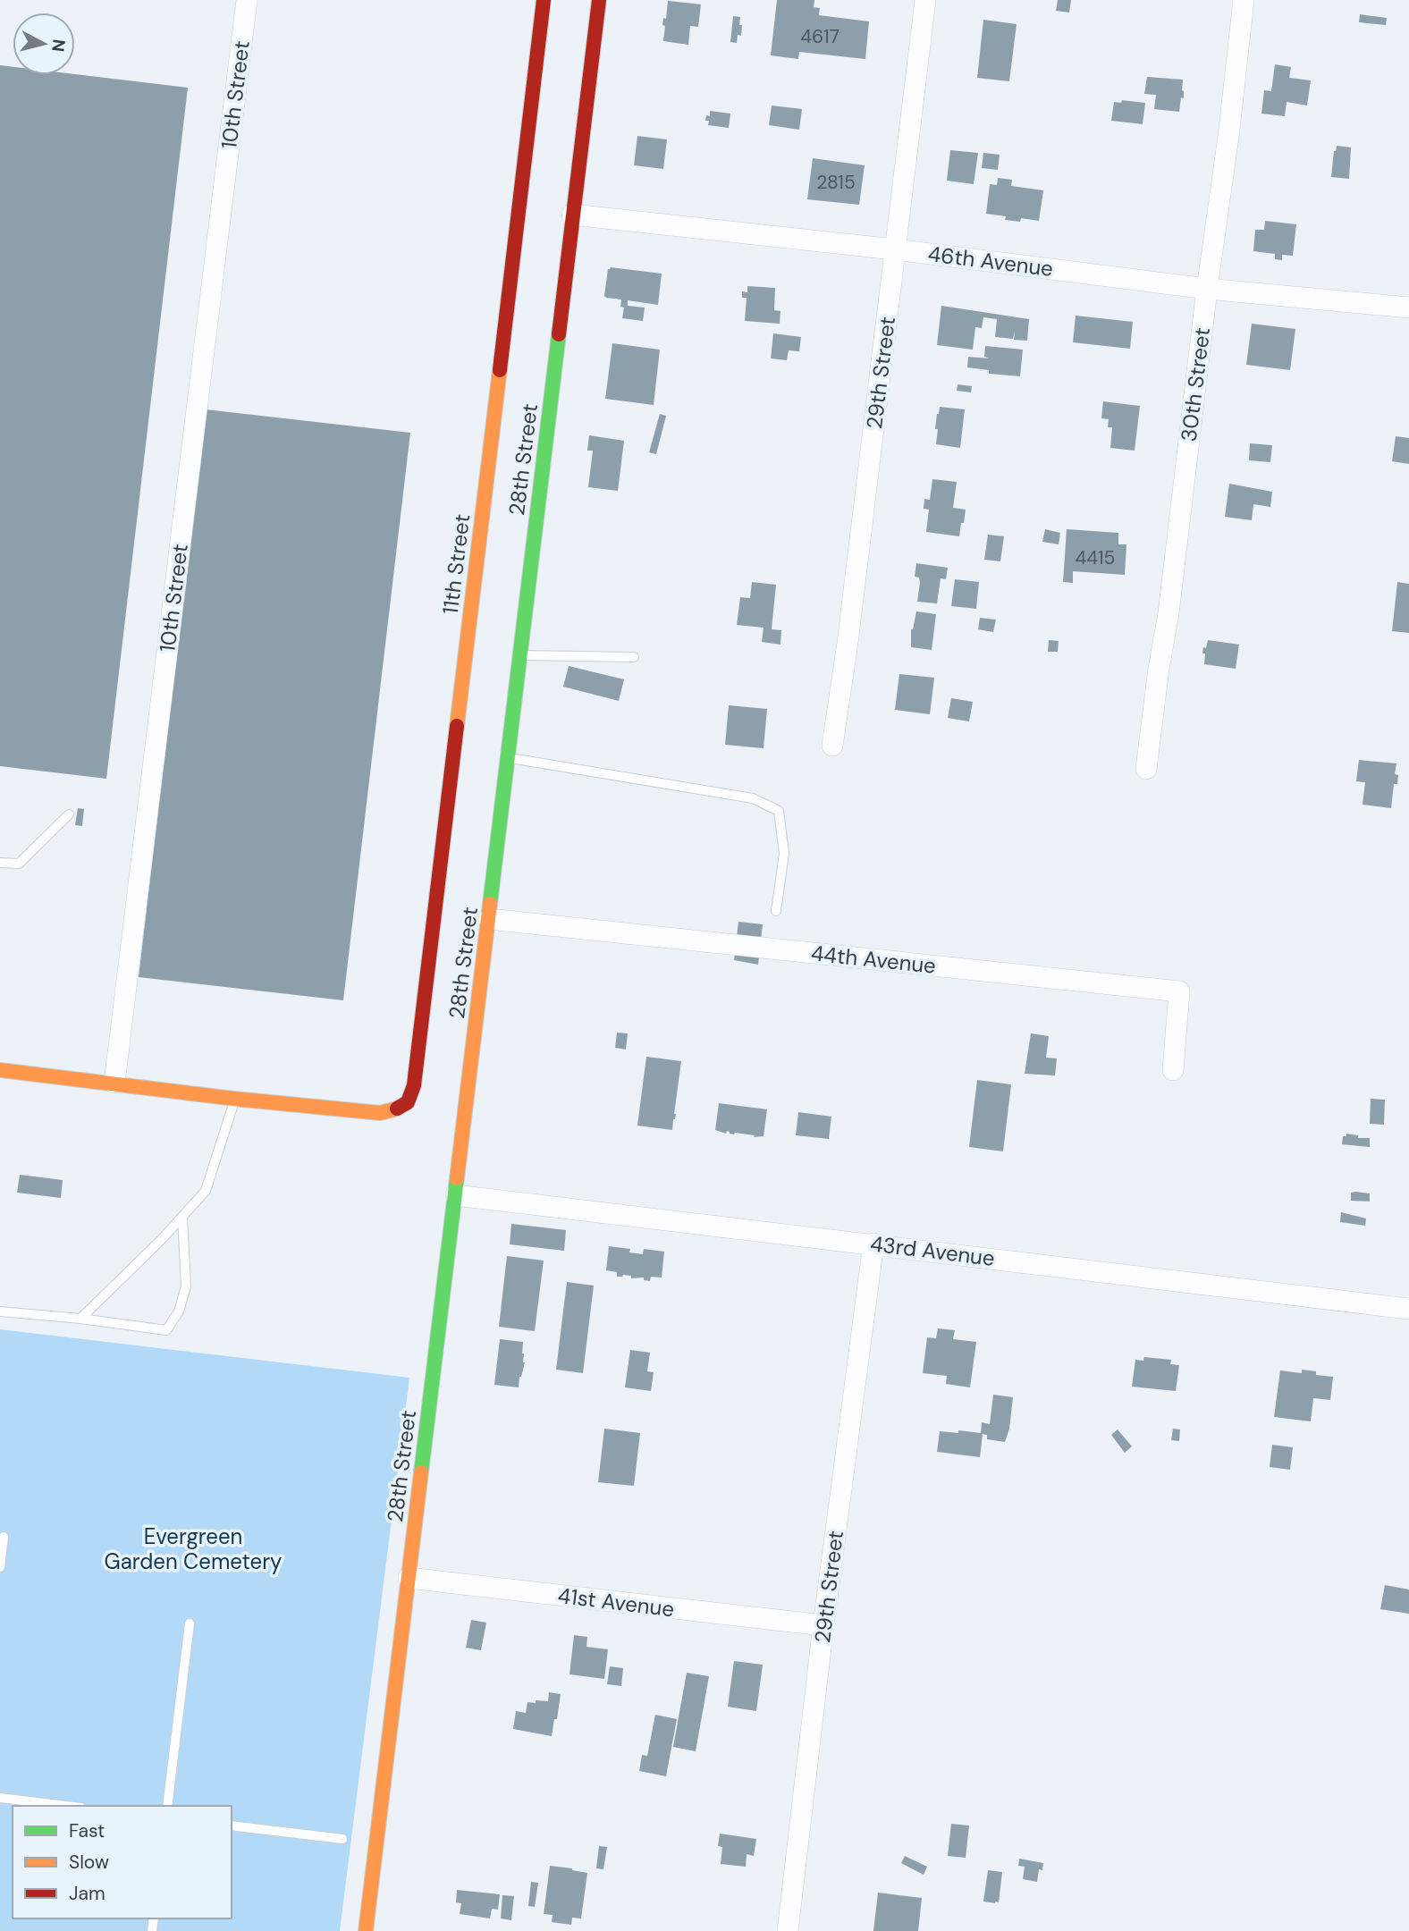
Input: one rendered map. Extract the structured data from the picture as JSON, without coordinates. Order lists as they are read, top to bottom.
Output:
{
  "streets": {
    "main road": ["28th Street", "11th Street"],
    "street": [
      "10th Street",
      "46th Avenue",
      "29th Street",
      "30th Street",
      "44th Avenue",
      "43rd Avenue",
      "41st Avenue"
    ]
  },
  "crossings": [
    ["46th Avenue", "29th Street"],
    ["46th Avenue", "30th Street"],
    ["46th Avenue", "28th Street"],
    ["29th Street", "43rd Avenue"],
    ["29th Street", "41st Avenue"],
    ["28th Street", "44th Avenue"],
    ["28th Street", "43rd Avenue"],
    ["28th Street", "41st Avenue"]
  ],
  "parks": ["Evergreen Garden Cemetery"],
  "house_numbers": ["4617", "2815", "4415"],
  "legend": ["Fast", "Slow", "Jam"],
  "north": "right"
}
